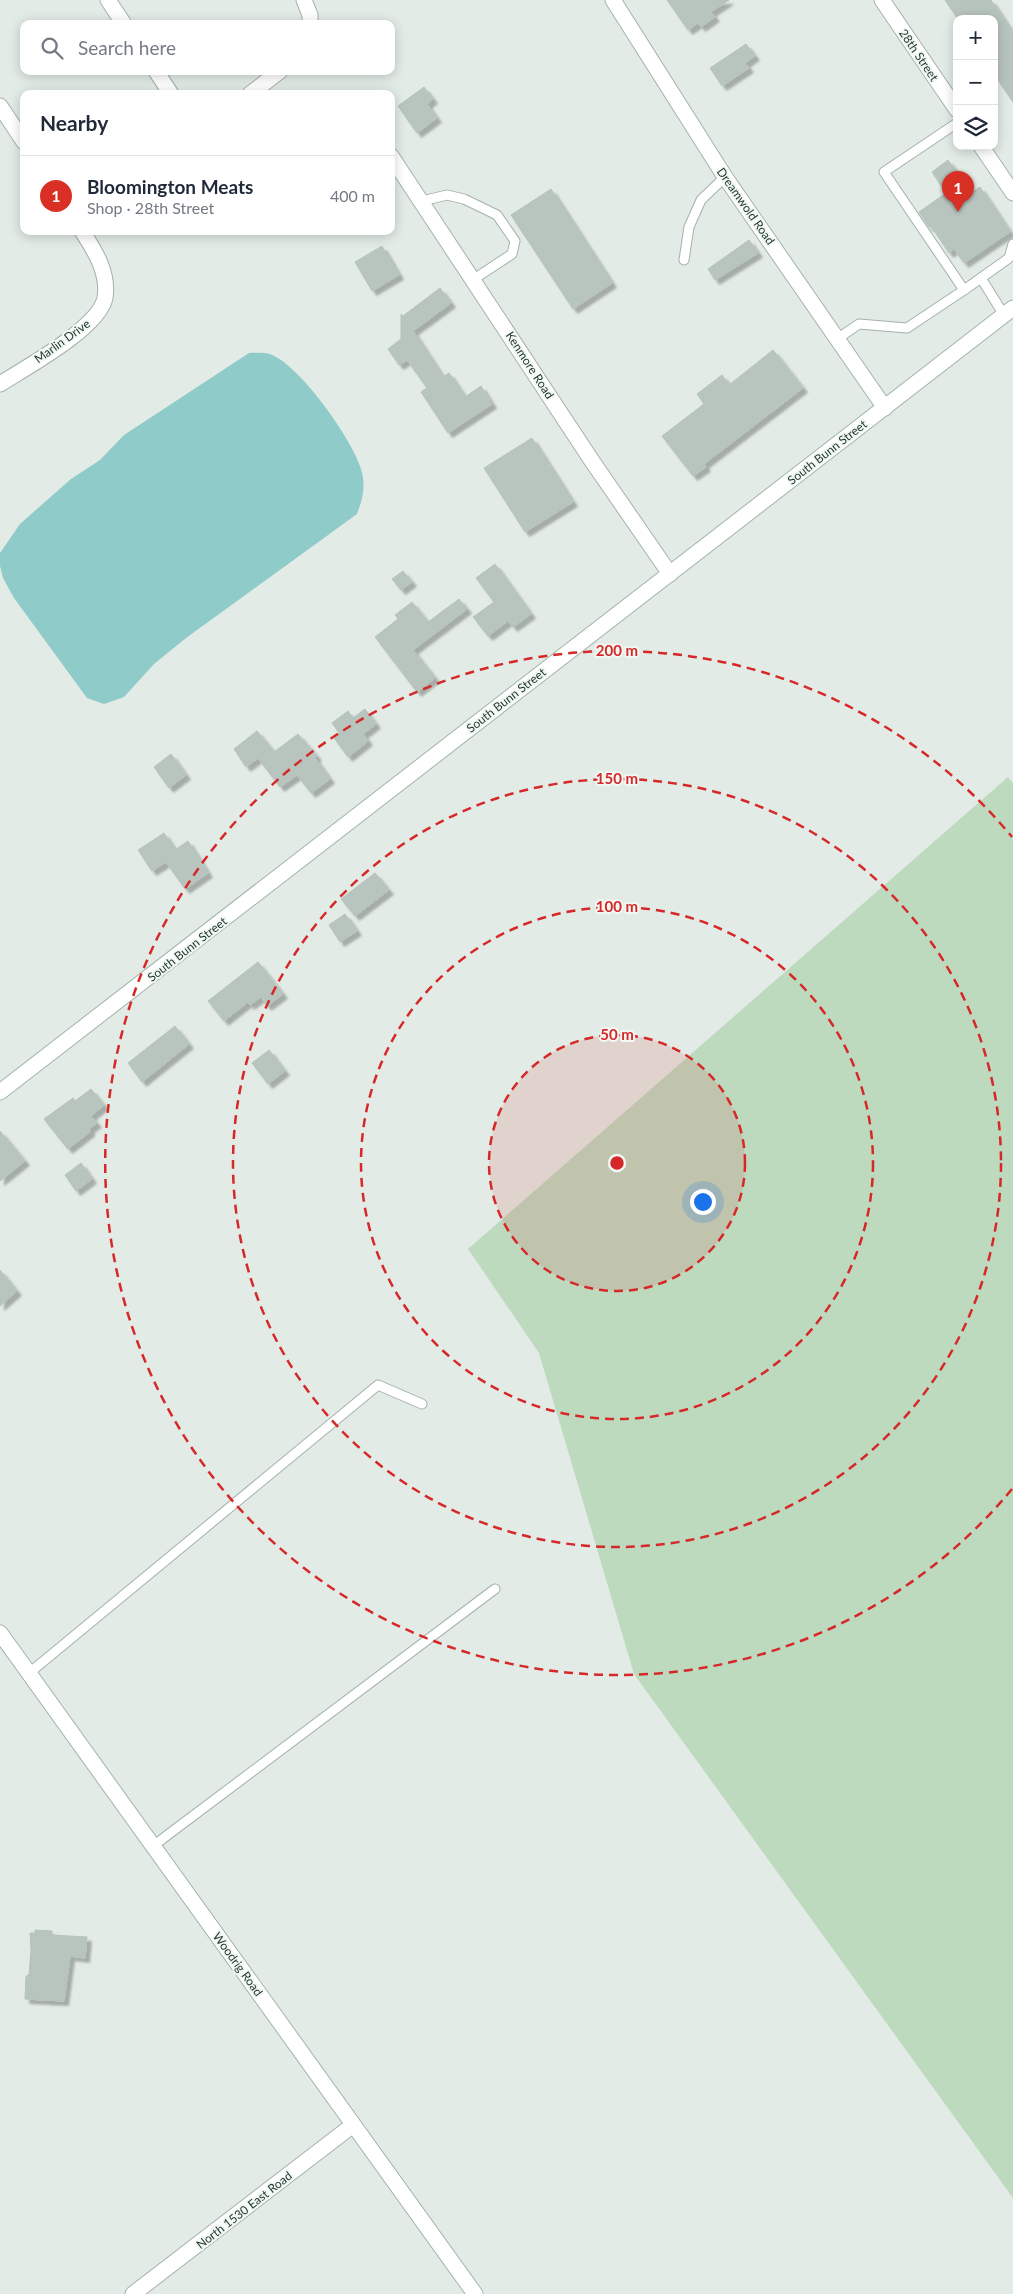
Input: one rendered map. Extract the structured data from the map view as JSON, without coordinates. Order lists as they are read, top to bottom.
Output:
{
  "streets": {
    "street": [
      "28th Street",
      "Dreamwold Road",
      "Marlin Drive",
      "Kenmore Road",
      "South Bunn Street",
      "Woodrig Road",
      "North 1530 East Road"
    ]
  },
  "crossings": [
    ["Dreamwold Road", "South Bunn Street"],
    ["Kenmore Road", "South Bunn Street"],
    ["Woodrig Road", "North 1530 East Road"]
  ],
  "page": {
    "map_buttons": ["+", "−"],
    "search": "Search here",
    "heading": "Nearby",
    "list": [
      {
        "mark": "1",
        "name": "Bloomington Meats",
        "note": "Shop · 28th Street",
        "value": "400 m"
      }
    ],
    "pins": "1"
  },
  "rings": [
    "200 m",
    "150 m",
    "100 m",
    "50 m"
  ]
}
